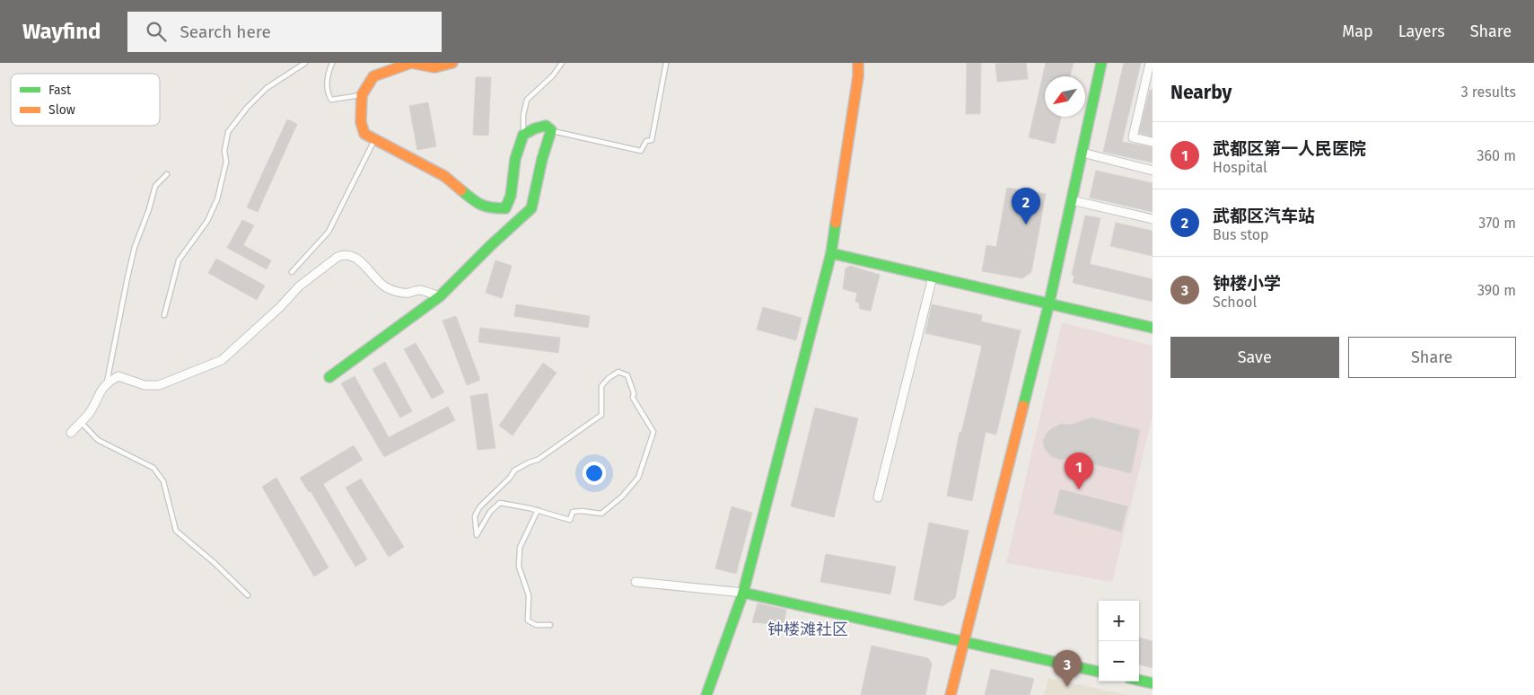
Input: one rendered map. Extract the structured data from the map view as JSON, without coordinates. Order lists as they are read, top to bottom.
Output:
{
  "districts": ["钟楼滩社区"],
  "legend": ["Fast", "Slow"],
  "north": "bottom left",
  "page": {
    "header": "Wayfind",
    "search": "Search here",
    "nav": ["Map", "Layers", "Share"],
    "heading": ["Nearby", "3 results"],
    "list": [
      {
        "mark": "1",
        "name": "武都区第一人民医院",
        "note": "Hospital",
        "value": "360 m"
      },
      {
        "mark": "2",
        "name": "武都区汽车站",
        "note": "Bus stop",
        "value": "370 m"
      },
      {
        "mark": "3",
        "name": "钟楼小学",
        "note": "School",
        "value": "390 m"
      }
    ],
    "pins": ["2", "1", "3"],
    "buttons": ["Save", "Share"],
    "map_buttons": ["+", "−"]
  }
}
